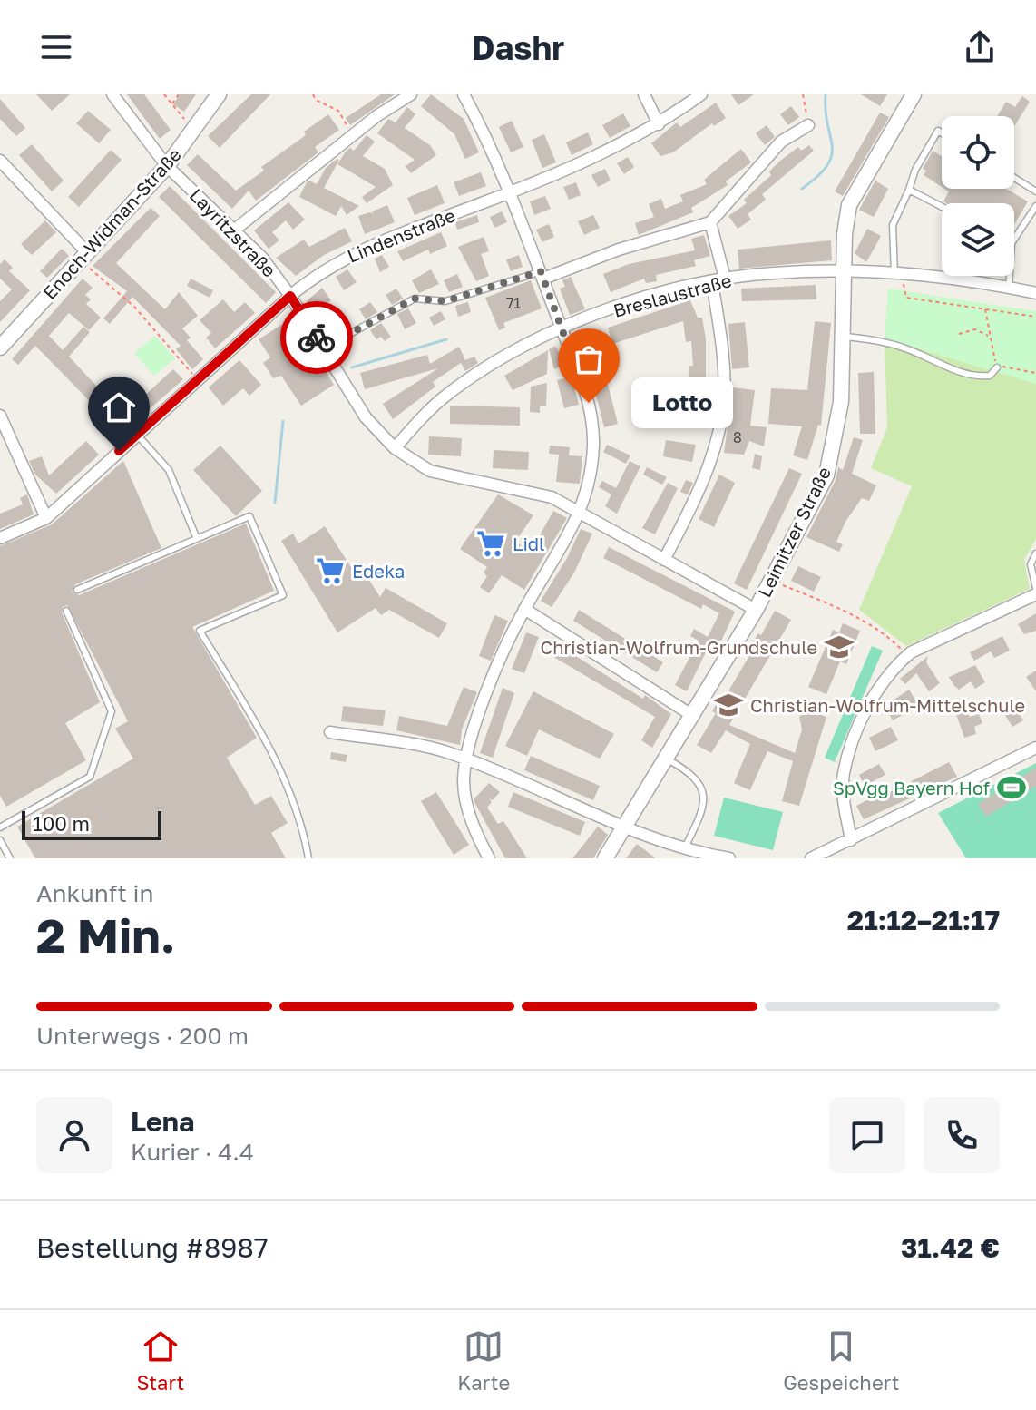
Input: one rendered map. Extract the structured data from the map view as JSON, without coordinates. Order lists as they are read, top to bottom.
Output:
{
  "streets": {
    "street": [
      "Enoch-Widman-Straße",
      "Layritzstraße",
      "Lindenstraße",
      "Breslaustraße",
      "Leimitzer Straße"
    ]
  },
  "crossings": [
    ["Enoch-Widman-Straße", "Layritzstraße"],
    ["Layritzstraße", "Lindenstraße"],
    ["Layritzstraße", "Breslaustraße"],
    ["Layritzstraße", "Leimitzer Straße"],
    ["Breslaustraße", "Leimitzer Straße"]
  ],
  "places": {
    "other": ["Lotto"],
    "supermarket": ["Lidl", "Edeka"],
    "school or university": ["Christian-Wolfrum-Grundschule", "Christian-Wolfrum-Mittelschule"],
    "sports": ["SpVgg Bayern Hof"]
  },
  "house_numbers": ["71", "8"],
  "scale_bar": "100 m",
  "page": {
    "header": "Dashr",
    "bubble": "Lotto",
    "scale": "100 m",
    "heading": ["2 Min.", "Ankunft in", "21:12–21:17"],
    "panel": [
      "Lena",
      "Kurier · 4.4",
      "Bestellung #8987",
      "31.42 €"
    ],
    "bar": "Unterwegs · 200 m",
    "tabs": ["Start", "Karte", "Gespeichert"]
  }
}
